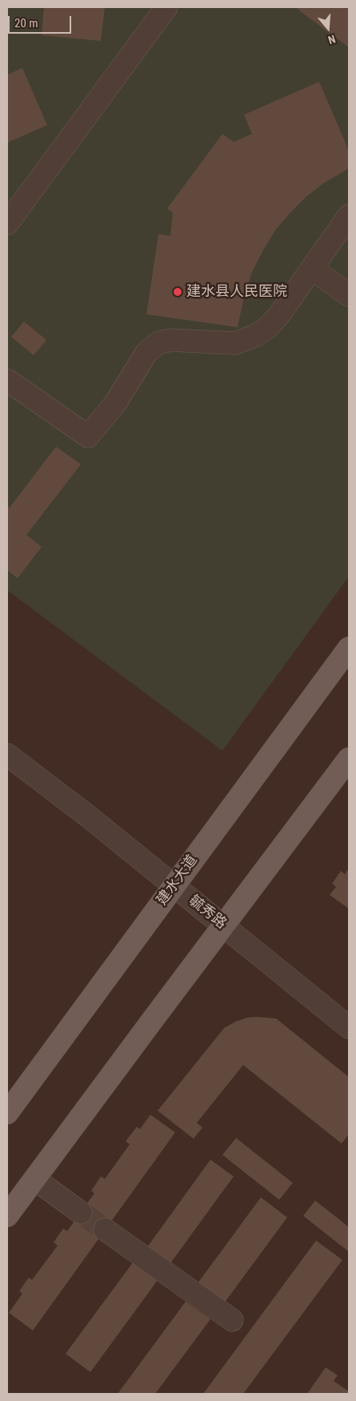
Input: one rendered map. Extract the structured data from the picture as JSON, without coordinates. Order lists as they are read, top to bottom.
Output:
{
  "streets": {
    "main road": ["建水大道"],
    "street": ["毓秀路"]
  },
  "crossings": [
    ["建水大道", "毓秀路"]
  ],
  "places": ["建水县人民医院"],
  "scale_bar": "20 m",
  "north": "bottom"
}
